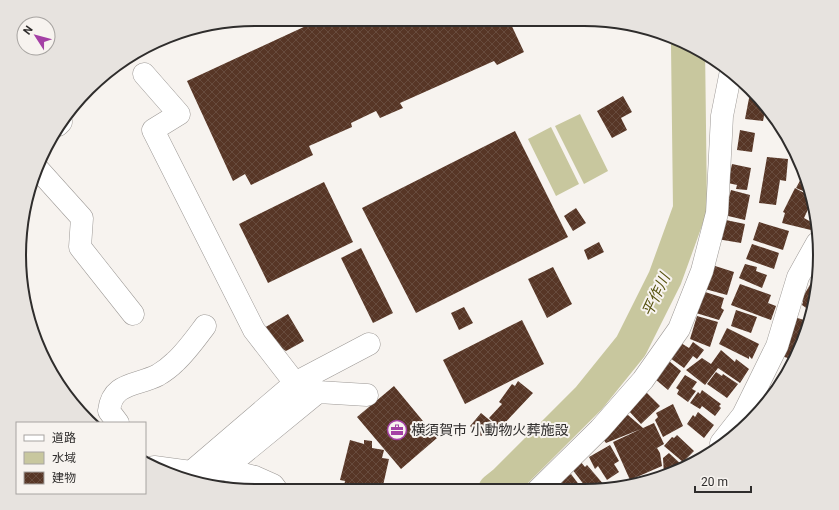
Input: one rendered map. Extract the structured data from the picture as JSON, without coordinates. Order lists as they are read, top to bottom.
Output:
{
  "water": ["平作川"],
  "places": {
    "office": ["横須賀市 小動物火葬施設"]
  },
  "legend": ["道路", "水域", "建物"],
  "scale_bar": "20 m",
  "north": "top left"
}
